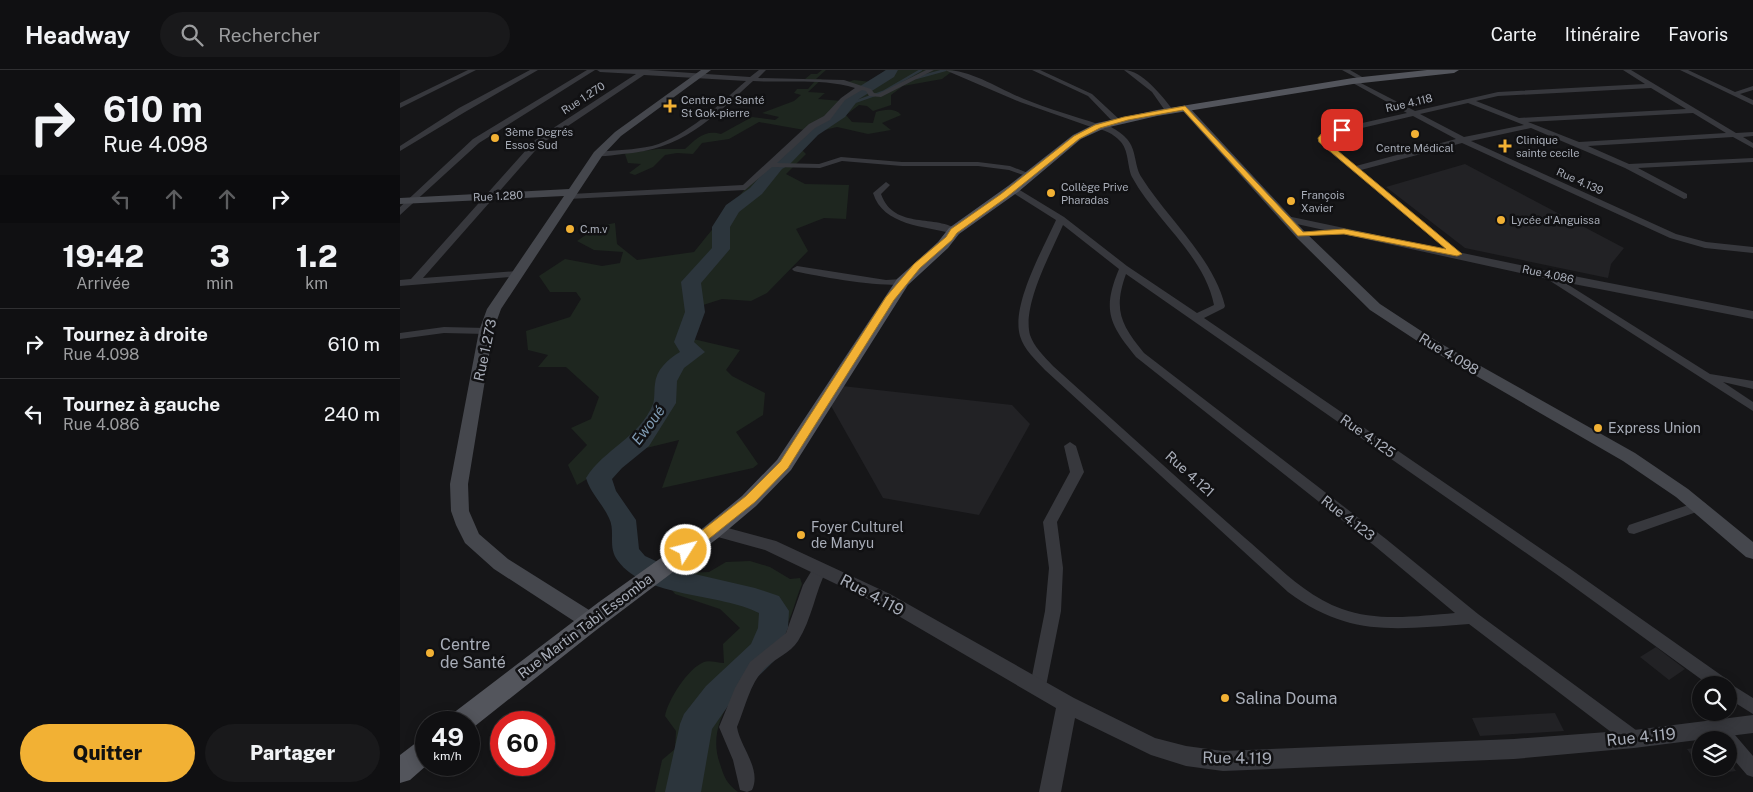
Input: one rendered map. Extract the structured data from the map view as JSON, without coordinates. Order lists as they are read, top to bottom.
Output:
{
  "streets": {
    "main road": [
      "Rue 1.280",
      "Rue 1.273",
      "Rue 4.098",
      "Rue Martin Tabi Essomba"
    ],
    "street": [
      "Rue 1.270",
      "Rue 4.118",
      "Rue 4.139",
      "Rue 4.086",
      "Rue 4.125",
      "Rue 4.121",
      "Rue 4.123",
      "Rue 4.119"
    ]
  },
  "crossings": [
    ["Rue 1.270", "Rue 1.280"],
    ["Rue 4.118", "Rue 4.139"],
    ["Rue 4.118", "Rue 4.086"],
    ["Rue 4.139", "Rue Martin Tabi Essomba"],
    ["Rue 1.280", "Rue 1.273"],
    ["Rue 4.086", "Rue 4.098"],
    ["Rue 1.273", "Rue Martin Tabi Essomba"],
    ["Rue 4.098", "Rue Martin Tabi Essomba"],
    ["Rue 4.125", "Rue 4.121"],
    ["Rue 4.125", "Rue 4.123"],
    ["Rue 4.125", "Rue Martin Tabi Essomba"],
    ["Rue 4.121", "Rue 4.123"],
    ["Rue 4.123", "Rue 4.119"],
    ["Rue 4.119", "Rue Martin Tabi Essomba"]
  ],
  "water": ["Ewoué"],
  "places": {
    "health": ["Centre De Santé St Gok-pierre", "Clinique sainte cecile"],
    "other": [
      "Centre Médical",
      "3ème Degrés Essos Sud",
      "Collège Prive Pharadas",
      "François Xavier",
      "Lycée d'Anguissa",
      "C.m.v",
      "Express Union",
      "Foyer Culturel de Manyu",
      "Centre de Santé",
      "Salina Douma"
    ]
  },
  "page": {
    "header": "Headway",
    "search": "Rechercher",
    "nav": ["Carte", "Itinéraire", "Favoris"],
    "turn": ["610 m", "Rue 4.098"],
    "eta": [
      "19:42",
      "Arrivée",
      "3",
      "min",
      "1.2",
      "km"
    ],
    "list": [
      {
        "name": "Tournez à droite",
        "note": "Rue 4.098",
        "value": "610 m"
      },
      {
        "name": "Tournez à gauche",
        "note": "Rue 4.086",
        "value": "240 m"
      }
    ],
    "speed": "49 km/h",
    "limit": "60",
    "buttons": ["Quitter", "Partager"]
  }
}
